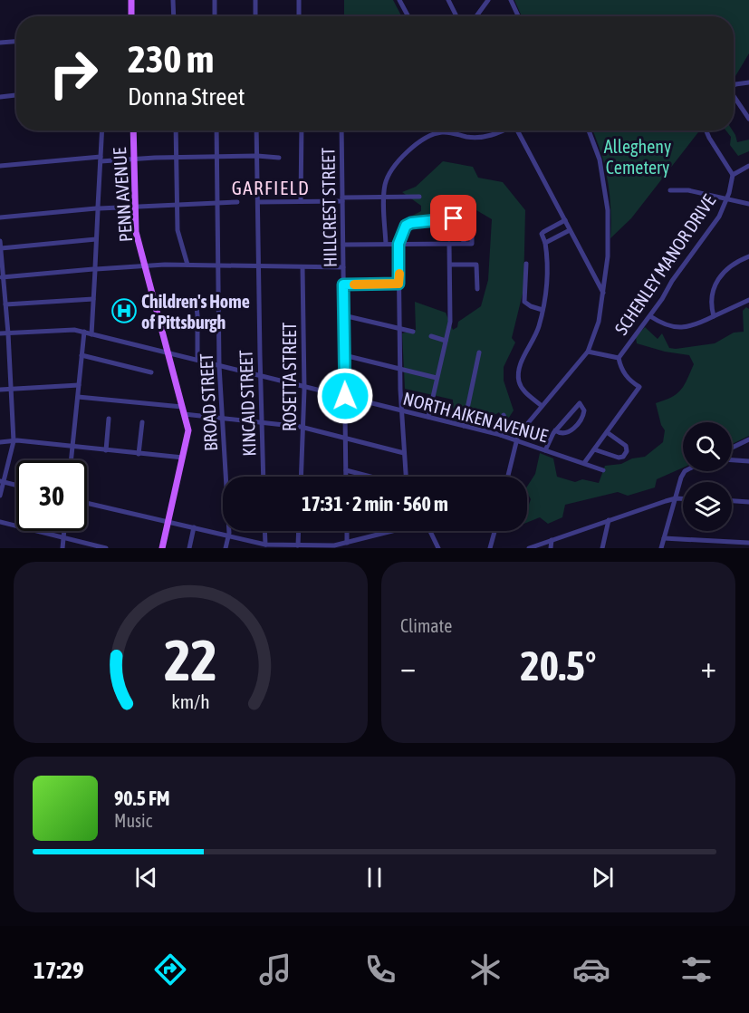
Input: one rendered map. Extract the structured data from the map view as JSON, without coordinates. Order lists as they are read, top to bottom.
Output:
{
  "streets": {
    "main road": ["PENN AVENUE"],
    "street": [
      "HILLCREST STREET",
      "SCHENLEY MANOR DRIVE",
      "ROSETTA STREET",
      "BROAD STREET",
      "KINCAID STREET",
      "NORTH AIKEN AVENUE"
    ]
  },
  "crossings": [
    ["PENN AVENUE", "NORTH AIKEN AVENUE"],
    ["HILLCREST STREET", "NORTH AIKEN AVENUE"],
    ["ROSETTA STREET", "NORTH AIKEN AVENUE"],
    ["BROAD STREET", "NORTH AIKEN AVENUE"],
    ["KINCAID STREET", "NORTH AIKEN AVENUE"]
  ],
  "districts": ["GARFIELD"],
  "parks": ["Allegheny Cemetery"],
  "places": {
    "hospital": ["Children's Home of Pittsburgh"]
  },
  "page": {
    "turn": ["230 m", "Donna Street"],
    "limit": "30",
    "trip": "17:31 · 2 min · 560 m",
    "tile": "Climate",
    "heat": ["−", "20.5°", "+"],
    "song": ["90.5 FM", "Music"],
    "tabs": "17:29",
    "gauge": ["22", "km/h"]
  }
}
